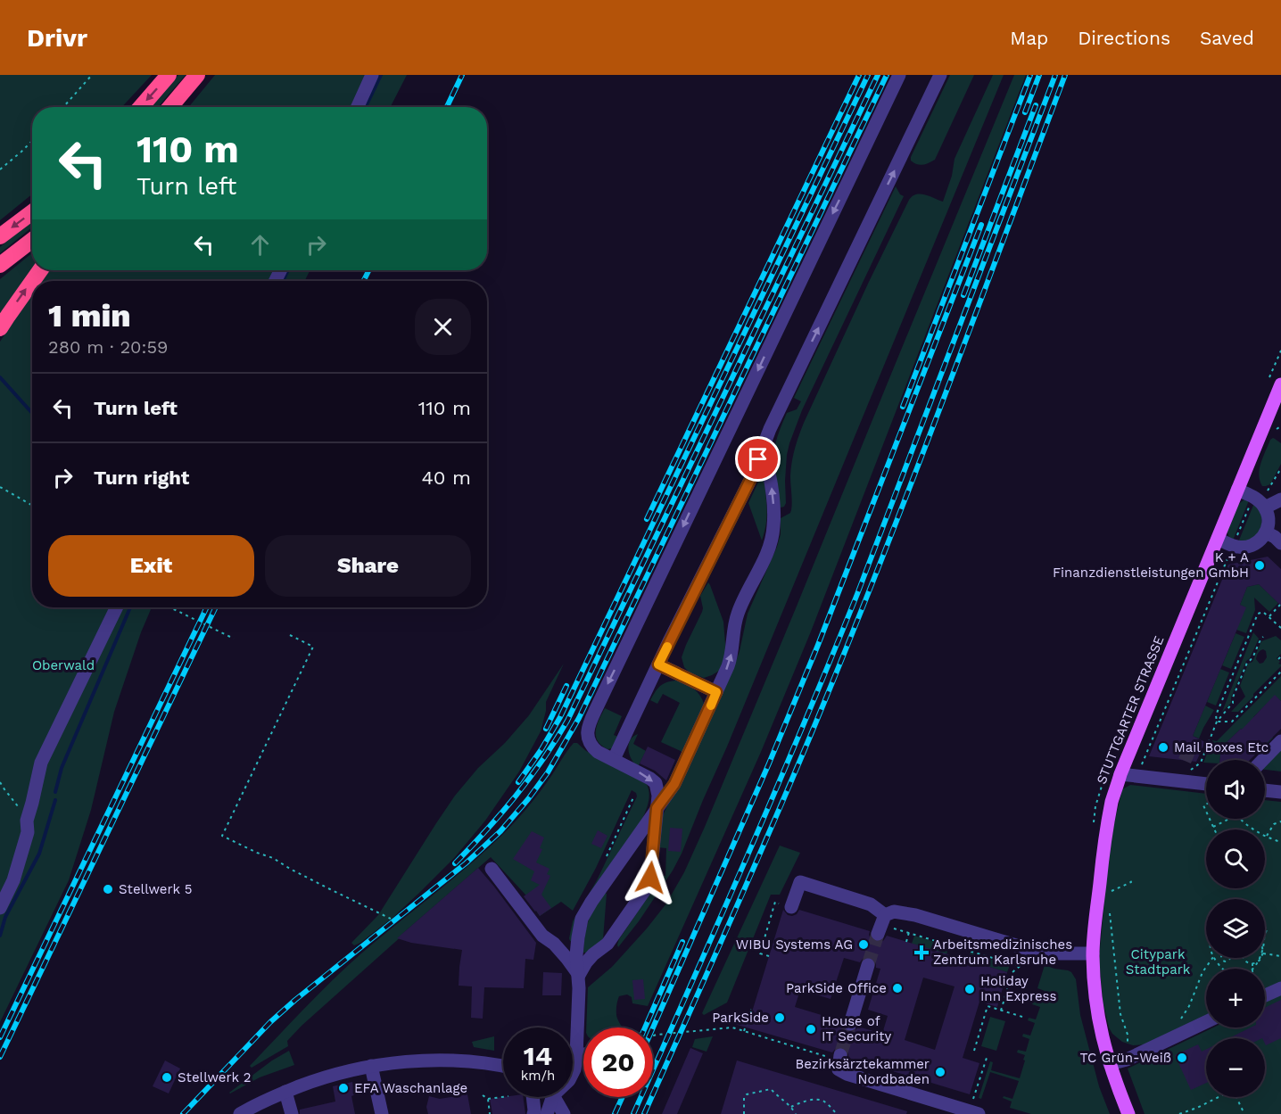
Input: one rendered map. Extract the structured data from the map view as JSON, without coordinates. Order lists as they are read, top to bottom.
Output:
{
  "streets": {
    "main road": ["STUTTGARTER STRASSE"]
  },
  "parks": ["Oberwald", "Citypark Stadtpark"],
  "places": {
    "other": [
      "K + A Finanzdienstleistungen GmbH",
      "Mail Boxes Etc",
      "Stellwerk 5",
      "WIBU Systems AG",
      "ParkSide Office",
      "Holiday Inn Express",
      "ParkSide",
      "House of IT Security",
      "TC Grün-Weiß",
      "Bezirksärztekammer Nordbaden",
      "Stellwerk 2",
      "EFA Waschanlage"
    ],
    "health": ["Arbeitsmedizinisches Zentrum Karlsruhe"]
  },
  "page": {
    "header": "Drivr",
    "nav": ["Map", "Directions", "Saved"],
    "turn": ["110 m", "Turn left"],
    "heading": ["1 min", "280 m · 20:59"],
    "list": [
      {
        "name": "Turn left",
        "value": "110 m"
      },
      {
        "name": "Turn right",
        "value": "40 m"
      }
    ],
    "buttons": ["Exit", "Share"],
    "map_buttons": ["+", "−"],
    "speed": "14 km/h",
    "limit": "20"
  }
}
